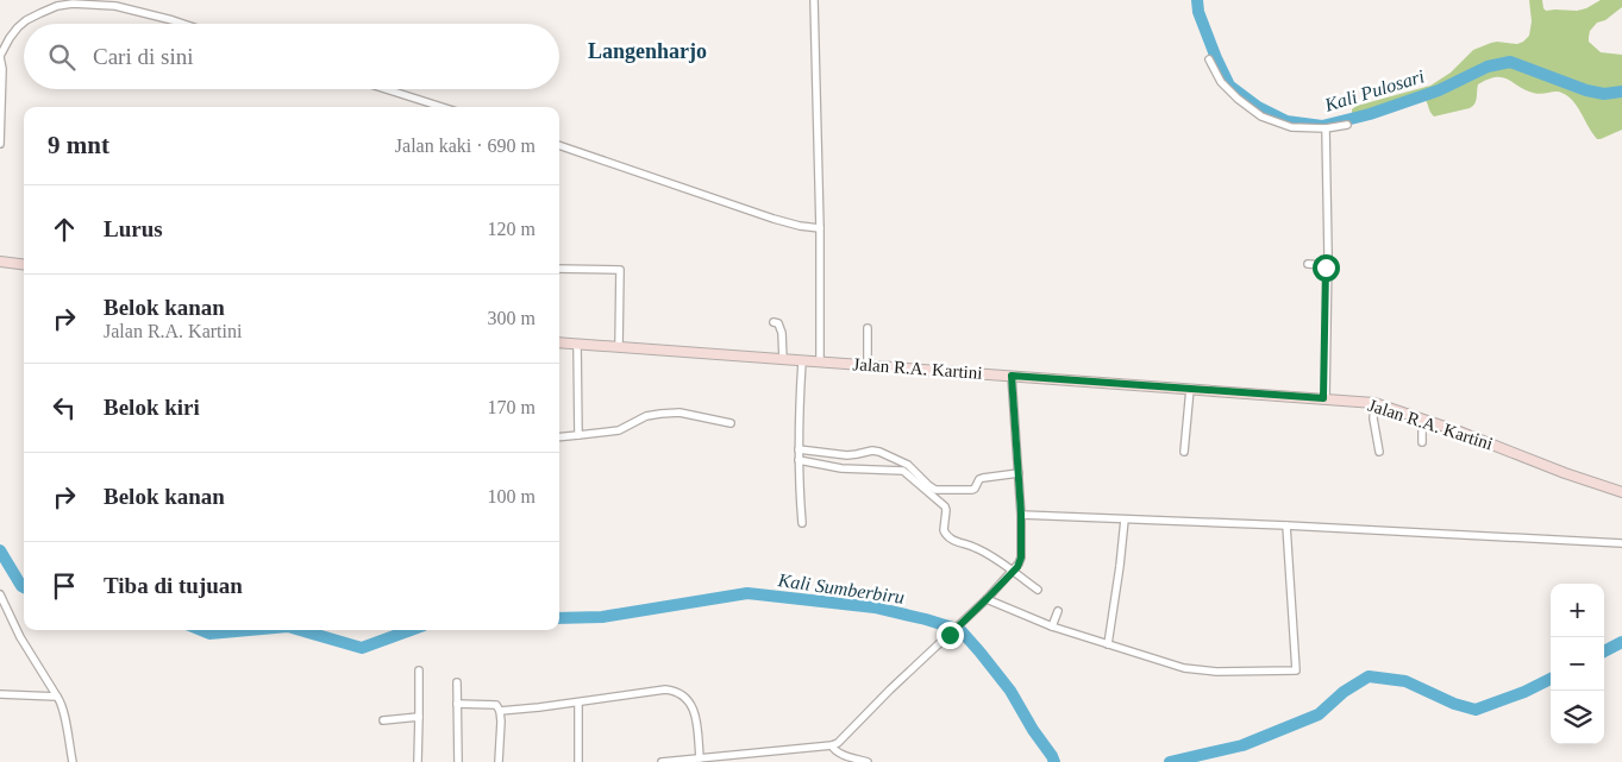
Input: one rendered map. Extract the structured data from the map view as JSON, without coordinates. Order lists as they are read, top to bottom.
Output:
{
  "streets": {
    "main road": ["Jalan R.A. Kartini"]
  },
  "districts": ["Langenharjo"],
  "water": ["Kali Pulosari", "Kali Sumberbiru"],
  "page": {
    "search": "Cari di sini",
    "heading": ["9 mnt", "Jalan kaki · 690 m"],
    "list": [
      ["Lurus", "120 m"],
      ["Belok kanan", "Jalan R.A. Kartini", "300 m"],
      ["Belok kiri", "170 m"],
      ["Belok kanan", "100 m"],
      "Tiba di tujuan"
    ],
    "map_buttons": ["+", "−"]
  }
}
